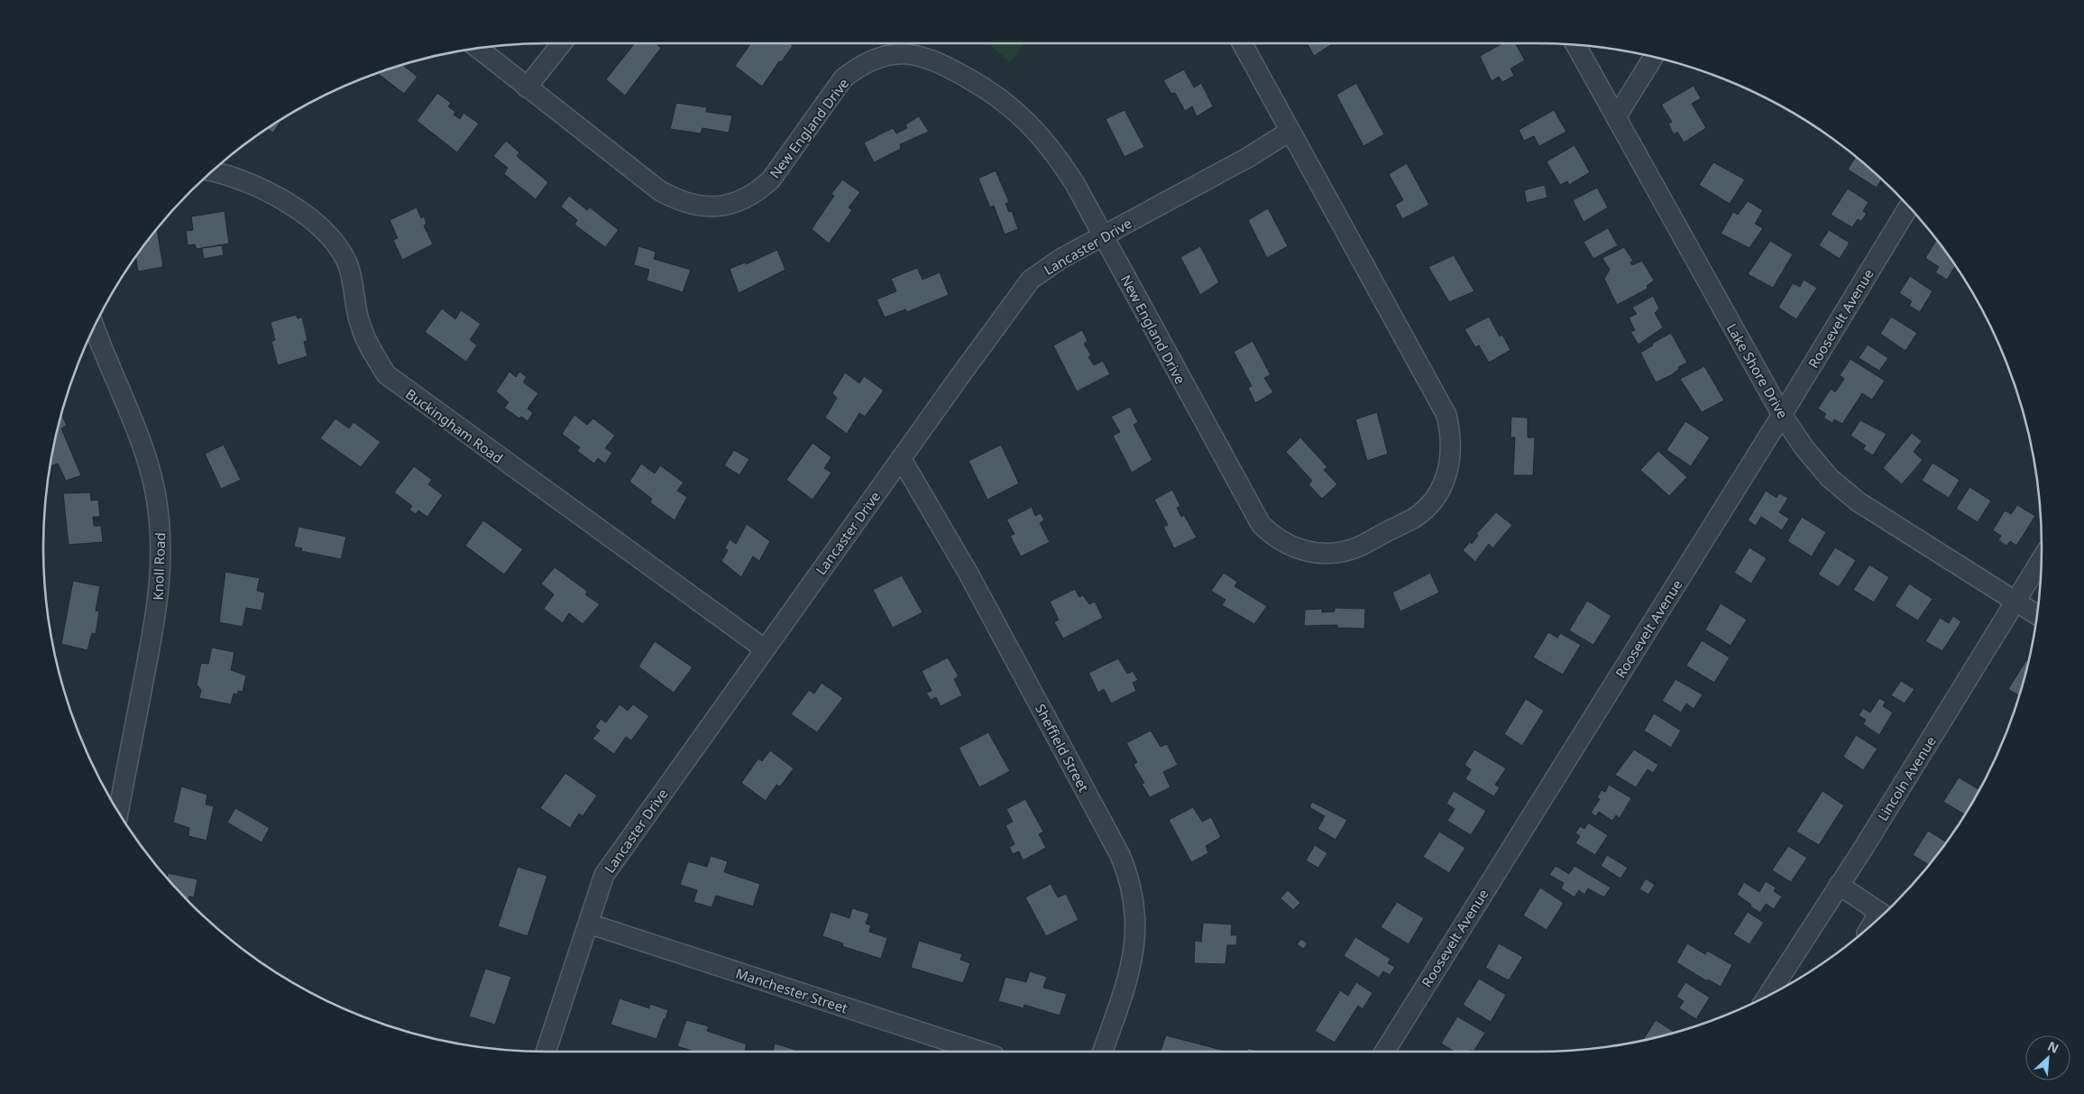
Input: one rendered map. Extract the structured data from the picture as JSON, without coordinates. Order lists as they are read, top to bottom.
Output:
{
  "streets": {
    "street": [
      "New England Drive",
      "Lancaster Drive",
      "Roosevelt Avenue",
      "Lake Shore Drive",
      "Buckingham Road",
      "Knoll Road",
      "Sheffield Street",
      "Lincoln Avenue",
      "Manchester Street"
    ]
  },
  "crossings": [
    ["New England Drive", "Lancaster Drive"],
    ["Lancaster Drive", "Buckingham Road"],
    ["Lancaster Drive", "Sheffield Street"],
    ["Lancaster Drive", "Manchester Street"],
    ["Roosevelt Avenue", "Lake Shore Drive"],
    ["Lake Shore Drive", "Lincoln Avenue"]
  ],
  "north": "top right"
}
